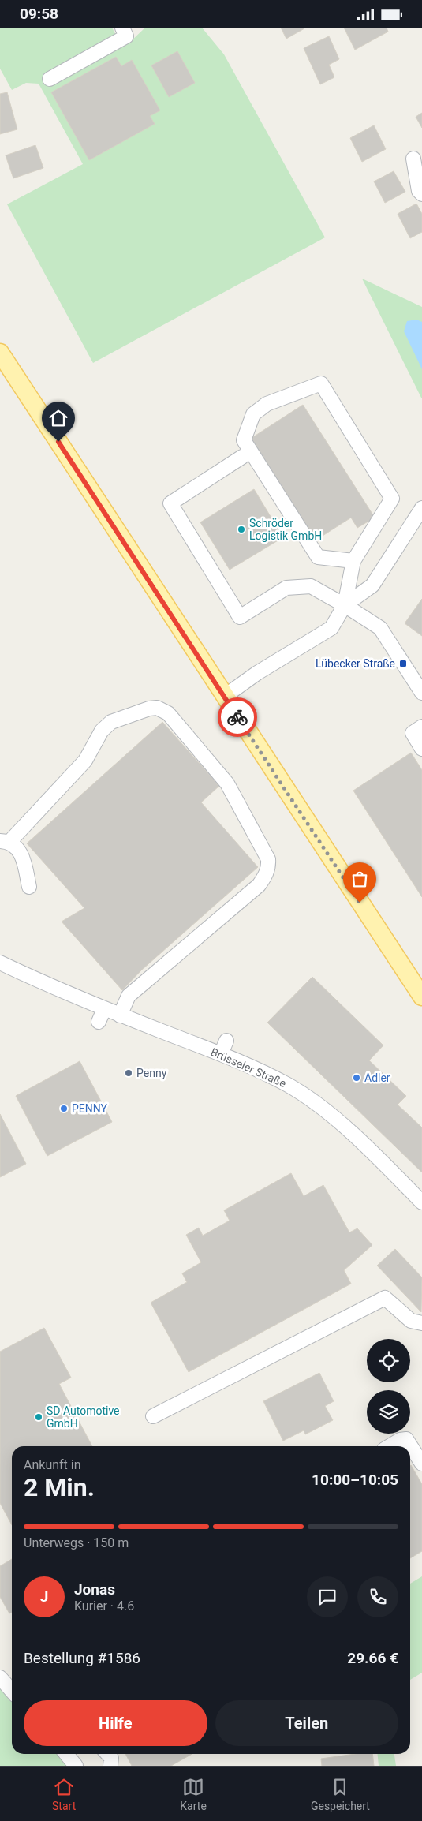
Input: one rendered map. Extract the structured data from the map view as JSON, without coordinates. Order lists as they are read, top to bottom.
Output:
{
  "streets": {
    "street": ["Brüsseler Straße"]
  },
  "places": {
    "other": [
      "Schröder Logistik GmbH",
      "Penny",
      "Adler",
      "PENNY",
      "SD Automotive GmbH"
    ],
    "transit": ["Lübecker Straße"]
  },
  "page": {
    "status": "09:58",
    "heading": ["2 Min.", "Ankunft in", "10:00–10:05"],
    "panel": [
      "Jonas",
      "Kurier · 4.6",
      "Bestellung #1586",
      "29.66 €"
    ],
    "bar": "Unterwegs · 150 m",
    "round": "J",
    "buttons": ["Hilfe", "Teilen"],
    "tabs": ["Start", "Karte", "Gespeichert"]
  }
}
